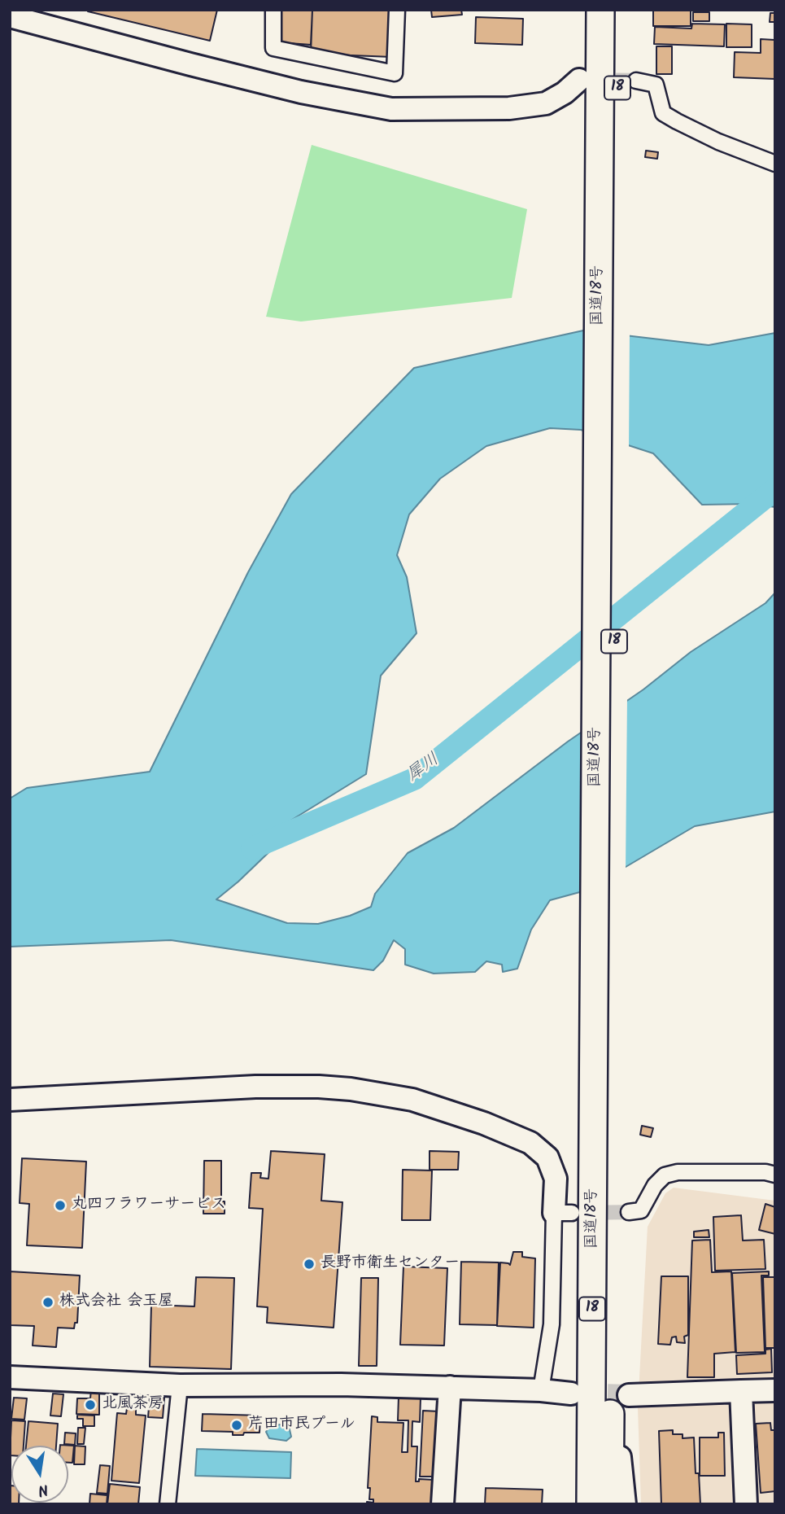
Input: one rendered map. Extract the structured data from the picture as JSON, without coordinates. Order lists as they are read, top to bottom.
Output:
{
  "streets": {
    "highway": ["18", "国道18号"]
  },
  "water": ["犀川"],
  "places": [
    "丸四フラワーサービス",
    "長野市衛生センター",
    "株式会社 会玉屋",
    "北風茶房",
    "芹田市民プール"
  ],
  "north": "bottom"
}
